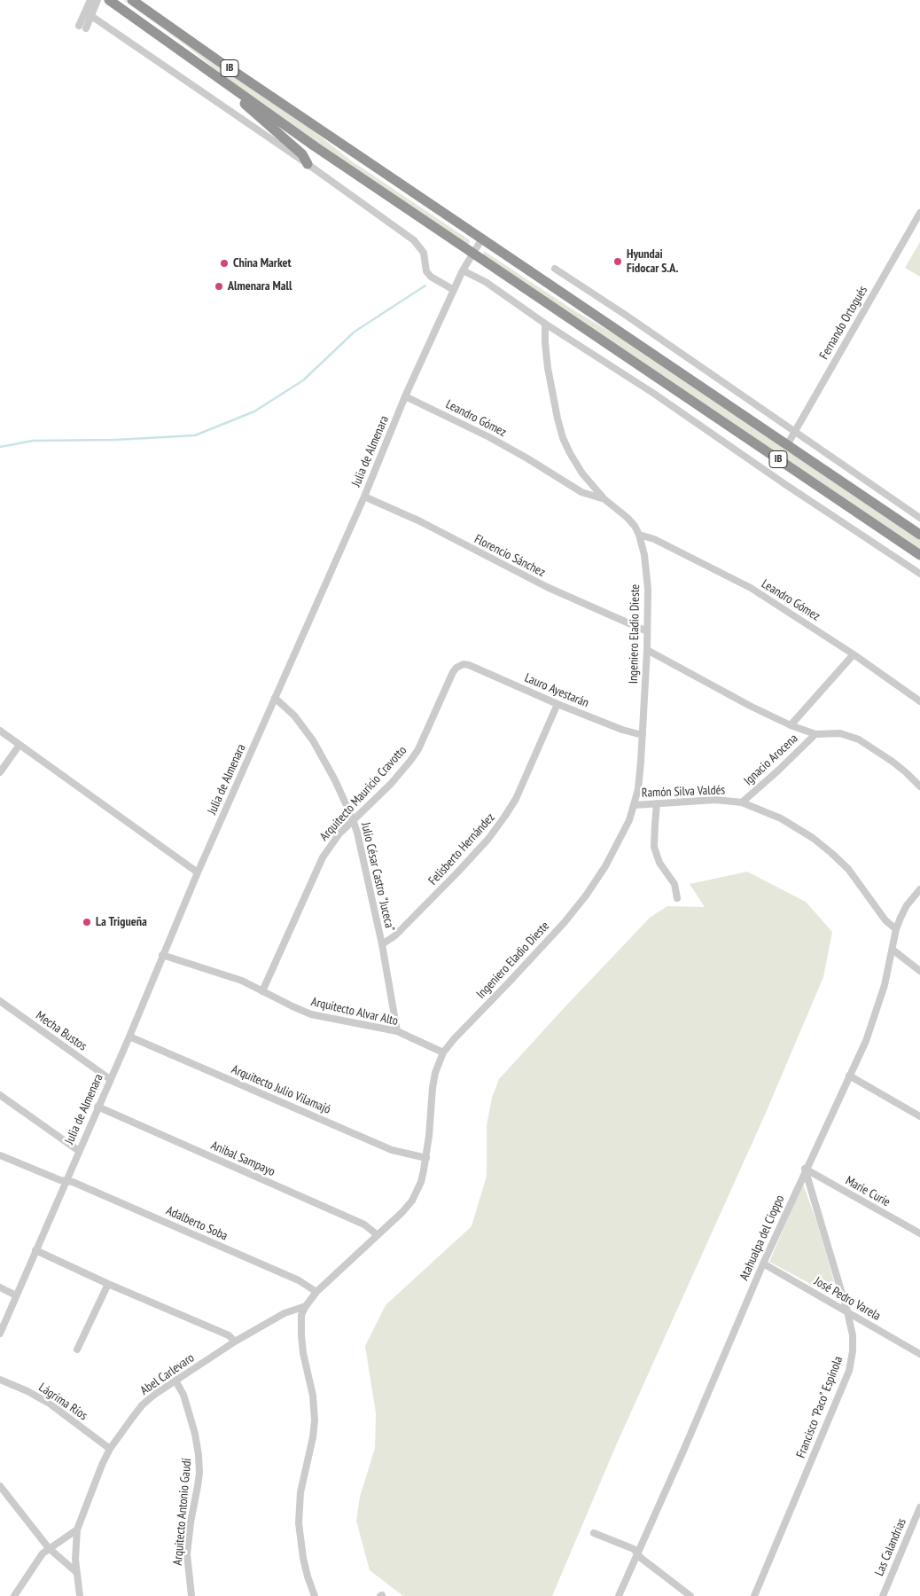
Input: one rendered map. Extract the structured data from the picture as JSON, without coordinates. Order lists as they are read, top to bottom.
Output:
{
  "streets": {
    "highway": ["IB"],
    "street": [
      "Fernando Ortogués",
      "Leandro Gómez",
      "Julia de Almenara",
      "Florencio Sánchez",
      "Ingeniero Eladio Dieste",
      "Lauro Ayestarán",
      "Ignacio Arocena",
      "Ramón Silva Valdés",
      "Arquitecto Mauricio Cravotto",
      "Felisberto Hernández",
      "Julio César Castro \"Juceca\"",
      "Arquitecto Alvar Alto",
      "Mecha Bustos",
      "Arquitecto Julio Vilamajó",
      "Anibal Sampayo",
      "Marie Curie",
      "Adalberto Soba",
      "Atahualpa del Cioppo",
      "José Pedro Varela",
      "Abel Carlevaro",
      "Lágrima Ríos",
      "Francisco \"Paco\" Espínola",
      "Arquitecto Antonio Gaudí",
      "Las Calandrias"
    ]
  },
  "crossings": [
    ["IB", "Fernando Ortogués"],
    ["IB", "Julia de Almenara"],
    ["Leandro Gómez", "Julia de Almenara"],
    ["Leandro Gómez", "Ingeniero Eladio Dieste"],
    ["Leandro Gómez", "Ignacio Arocena"],
    ["Julia de Almenara", "Florencio Sánchez"],
    ["Julia de Almenara", "Julio César Castro \"Juceca\""],
    ["Julia de Almenara", "Arquitecto Alvar Alto"],
    ["Julia de Almenara", "Mecha Bustos"],
    ["Julia de Almenara", "Arquitecto Julio Vilamajó"],
    ["Julia de Almenara", "Anibal Sampayo"],
    ["Julia de Almenara", "Adalberto Soba"],
    ["Florencio Sánchez", "Ingeniero Eladio Dieste"],
    ["Ingeniero Eladio Dieste", "Lauro Ayestarán"],
    ["Ingeniero Eladio Dieste", "Ramón Silva Valdés"],
    ["Ingeniero Eladio Dieste", "Arquitecto Alvar Alto"],
    ["Ingeniero Eladio Dieste", "Arquitecto Julio Vilamajó"],
    ["Ingeniero Eladio Dieste", "Anibal Sampayo"],
    ["Ingeniero Eladio Dieste", "Adalberto Soba"],
    ["Ingeniero Eladio Dieste", "Abel Carlevaro"],
    ["Lauro Ayestarán", "Arquitecto Mauricio Cravotto"],
    ["Lauro Ayestarán", "Felisberto Hernández"],
    ["Ignacio Arocena", "Ramón Silva Valdés"],
    ["Ramón Silva Valdés", "Atahualpa del Cioppo"],
    ["Arquitecto Mauricio Cravotto", "Julio César Castro \"Juceca\""],
    ["Arquitecto Mauricio Cravotto", "Arquitecto Alvar Alto"],
    ["Felisberto Hernández", "Julio César Castro \"Juceca\""],
    ["Julio César Castro \"Juceca\"", "Arquitecto Alvar Alto"],
    ["Marie Curie", "Atahualpa del Cioppo"],
    ["Marie Curie", "Francisco \"Paco\" Espínola"],
    ["Atahualpa del Cioppo", "José Pedro Varela"],
    ["Atahualpa del Cioppo", "Francisco \"Paco\" Espínola"],
    ["José Pedro Varela", "Francisco \"Paco\" Espínola"],
    ["Abel Carlevaro", "Lágrima Ríos"],
    ["Abel Carlevaro", "Arquitecto Antonio Gaudí"]
  ],
  "places": [
    "Hyundai Fidocar S.A.",
    "China Market",
    "Almenara Mall",
    "La Trigueña"
  ]
}
